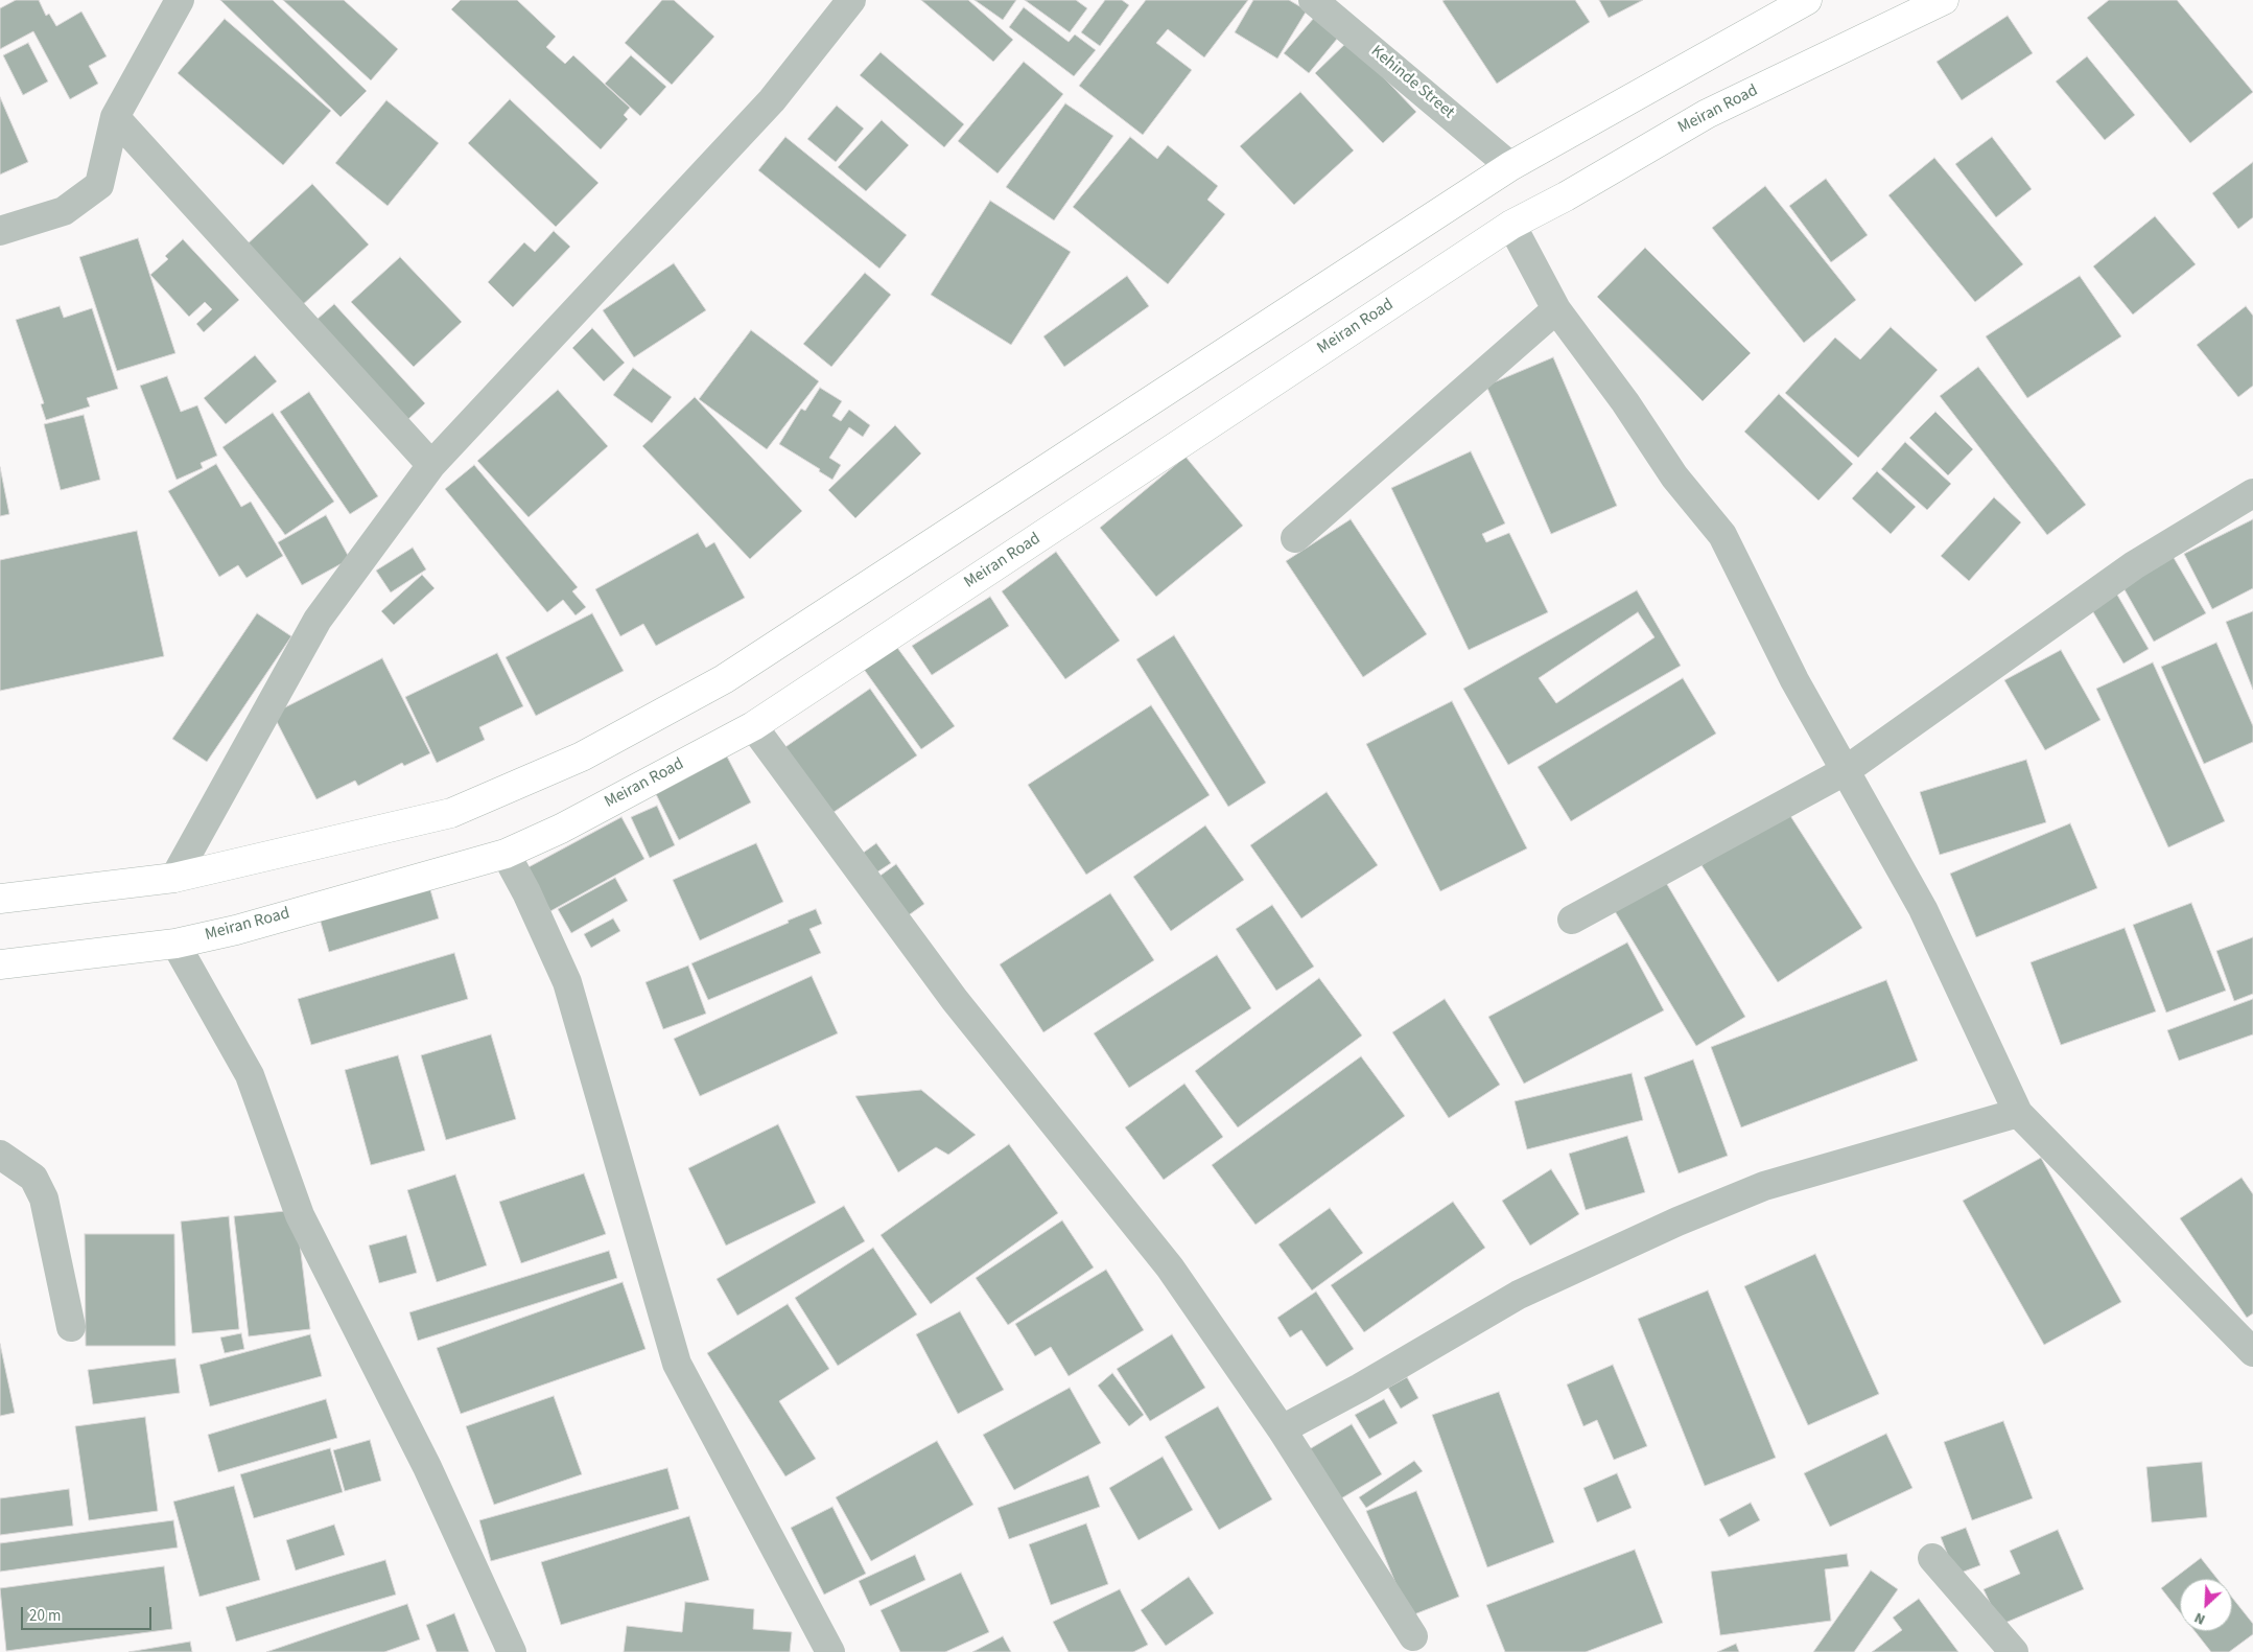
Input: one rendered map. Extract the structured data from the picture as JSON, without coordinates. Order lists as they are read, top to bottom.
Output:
{
  "streets": {
    "main road": ["Meiran Road"],
    "street": ["Kehinde Street"]
  },
  "scale_bar": "20 m",
  "north": "bottom left"
}
